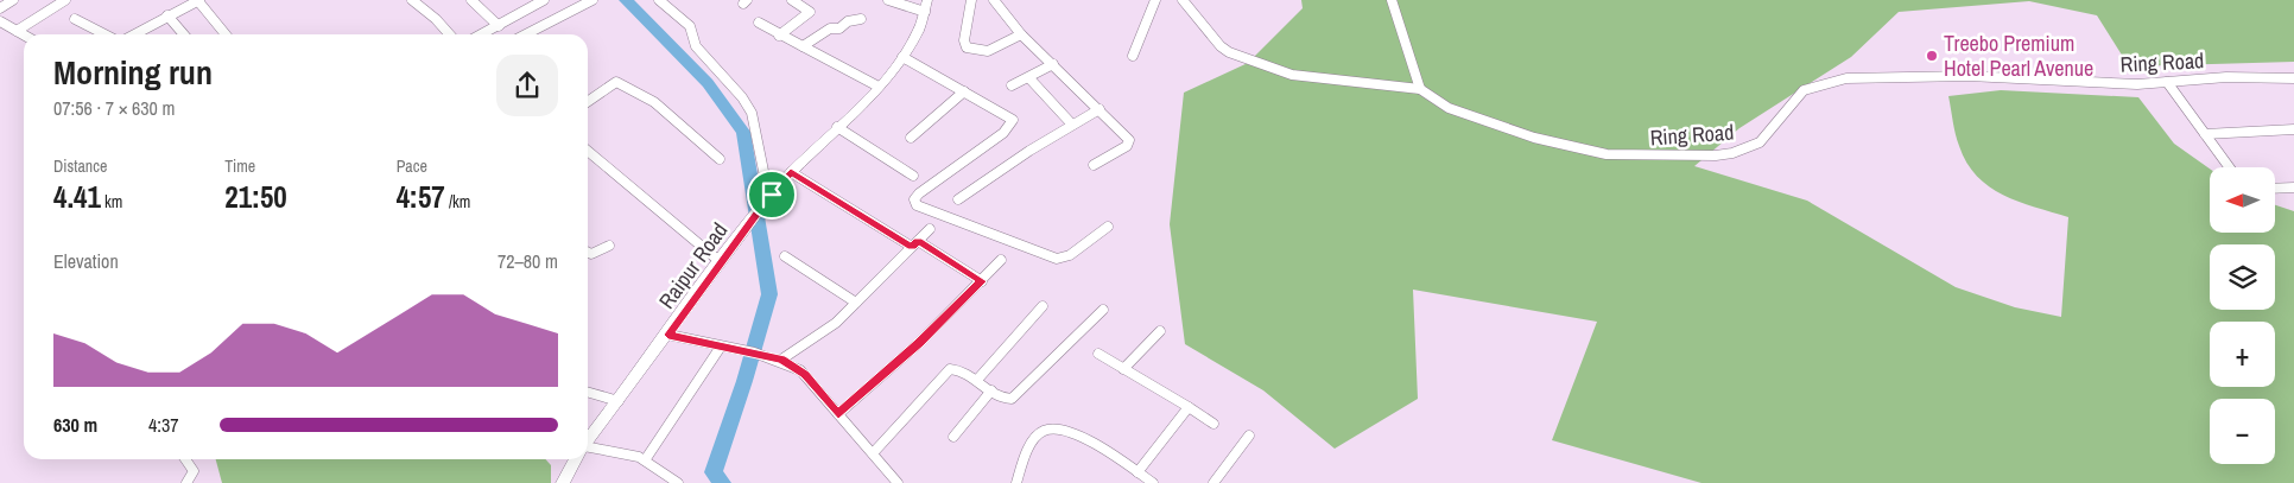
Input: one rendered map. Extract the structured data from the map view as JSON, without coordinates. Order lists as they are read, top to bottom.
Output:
{
  "streets": {
    "main road": ["Raipur Road"],
    "street": ["Ring Road"]
  },
  "places": ["Treebo Premium Hotel Pearl Avenue"],
  "north": "left",
  "page": {
    "heading": ["Morning run", "07:56 · 7 × 630 m"],
    "stats": [
      ["Distance", "4.41 km"],
      ["Time", "21:50"],
      ["Pace", "4:57 /km"]
    ],
    "map_buttons": ["+", "−"],
    "chart": ["Elevation", "72–80 m"],
    "list": [
      {
        "name": "630 m",
        "note": "4:37"
      }
    ]
  }
}
